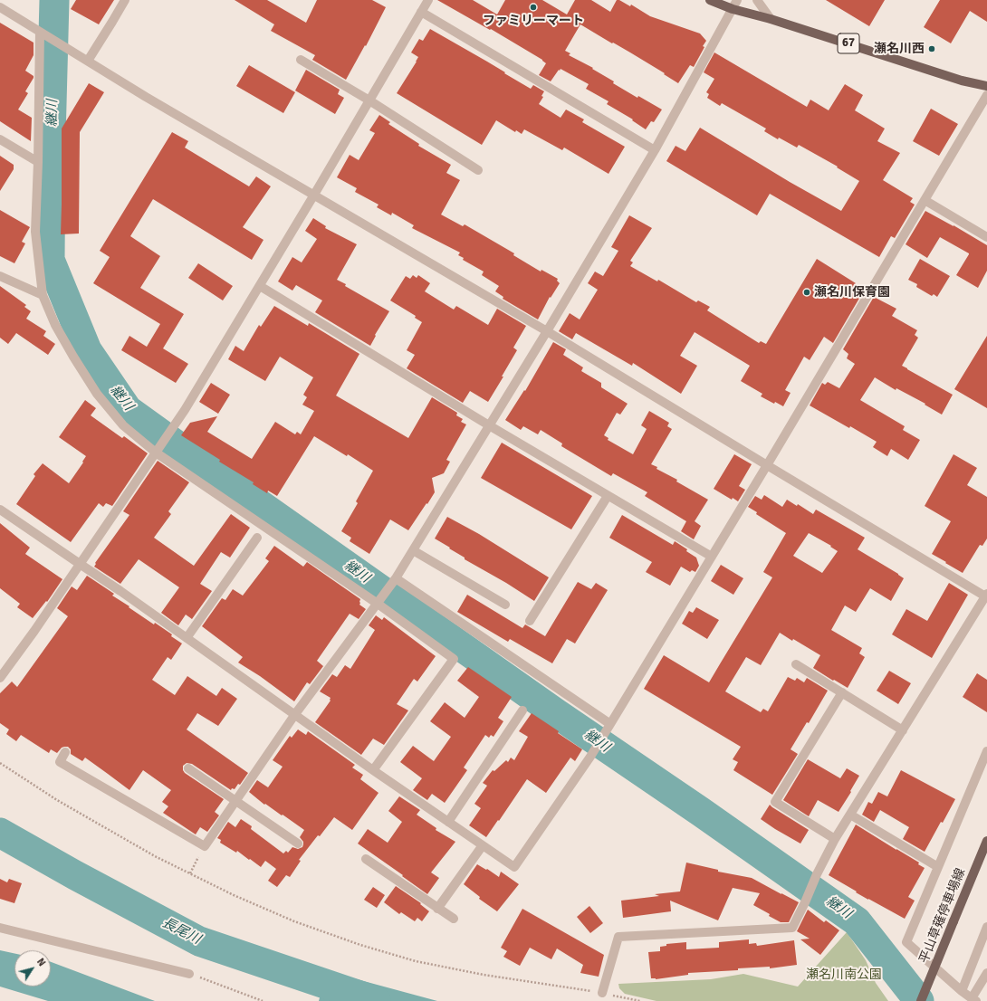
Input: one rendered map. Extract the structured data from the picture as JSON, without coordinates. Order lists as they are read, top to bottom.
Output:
{
  "streets": {
    "main road": ["67", "平山草薙停車場線"]
  },
  "water": ["継川", "長尾川"],
  "parks": ["瀬名川南公園"],
  "places": ["ファミリーマート", "瀬名川西", "瀬名川保育園"],
  "north": "top right"
}
